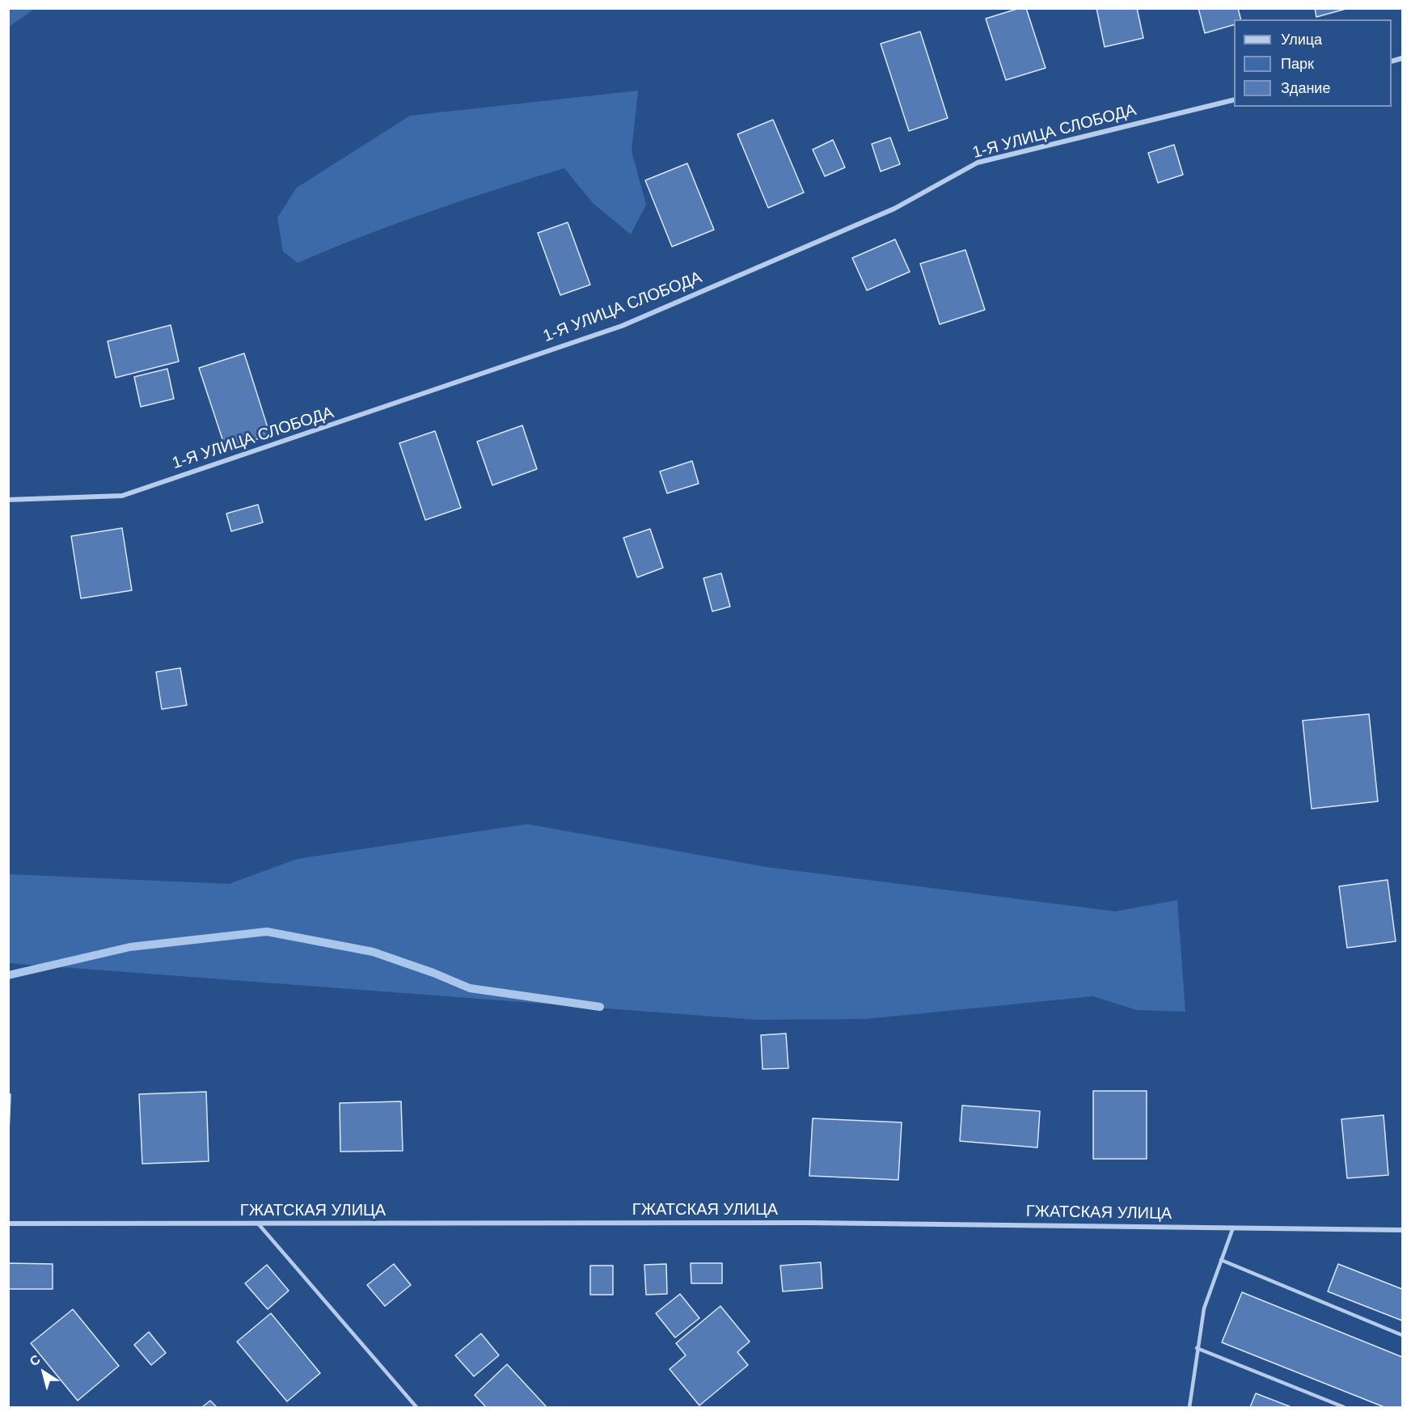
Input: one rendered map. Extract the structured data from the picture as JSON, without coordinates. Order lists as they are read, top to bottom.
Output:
{
  "streets": {
    "street": ["1-Я УЛИЦА СЛОБОДА", "ГЖАТСКАЯ УЛИЦА"]
  },
  "legend": ["Улица", "Парк", "Здание"],
  "north": "top left"
}
